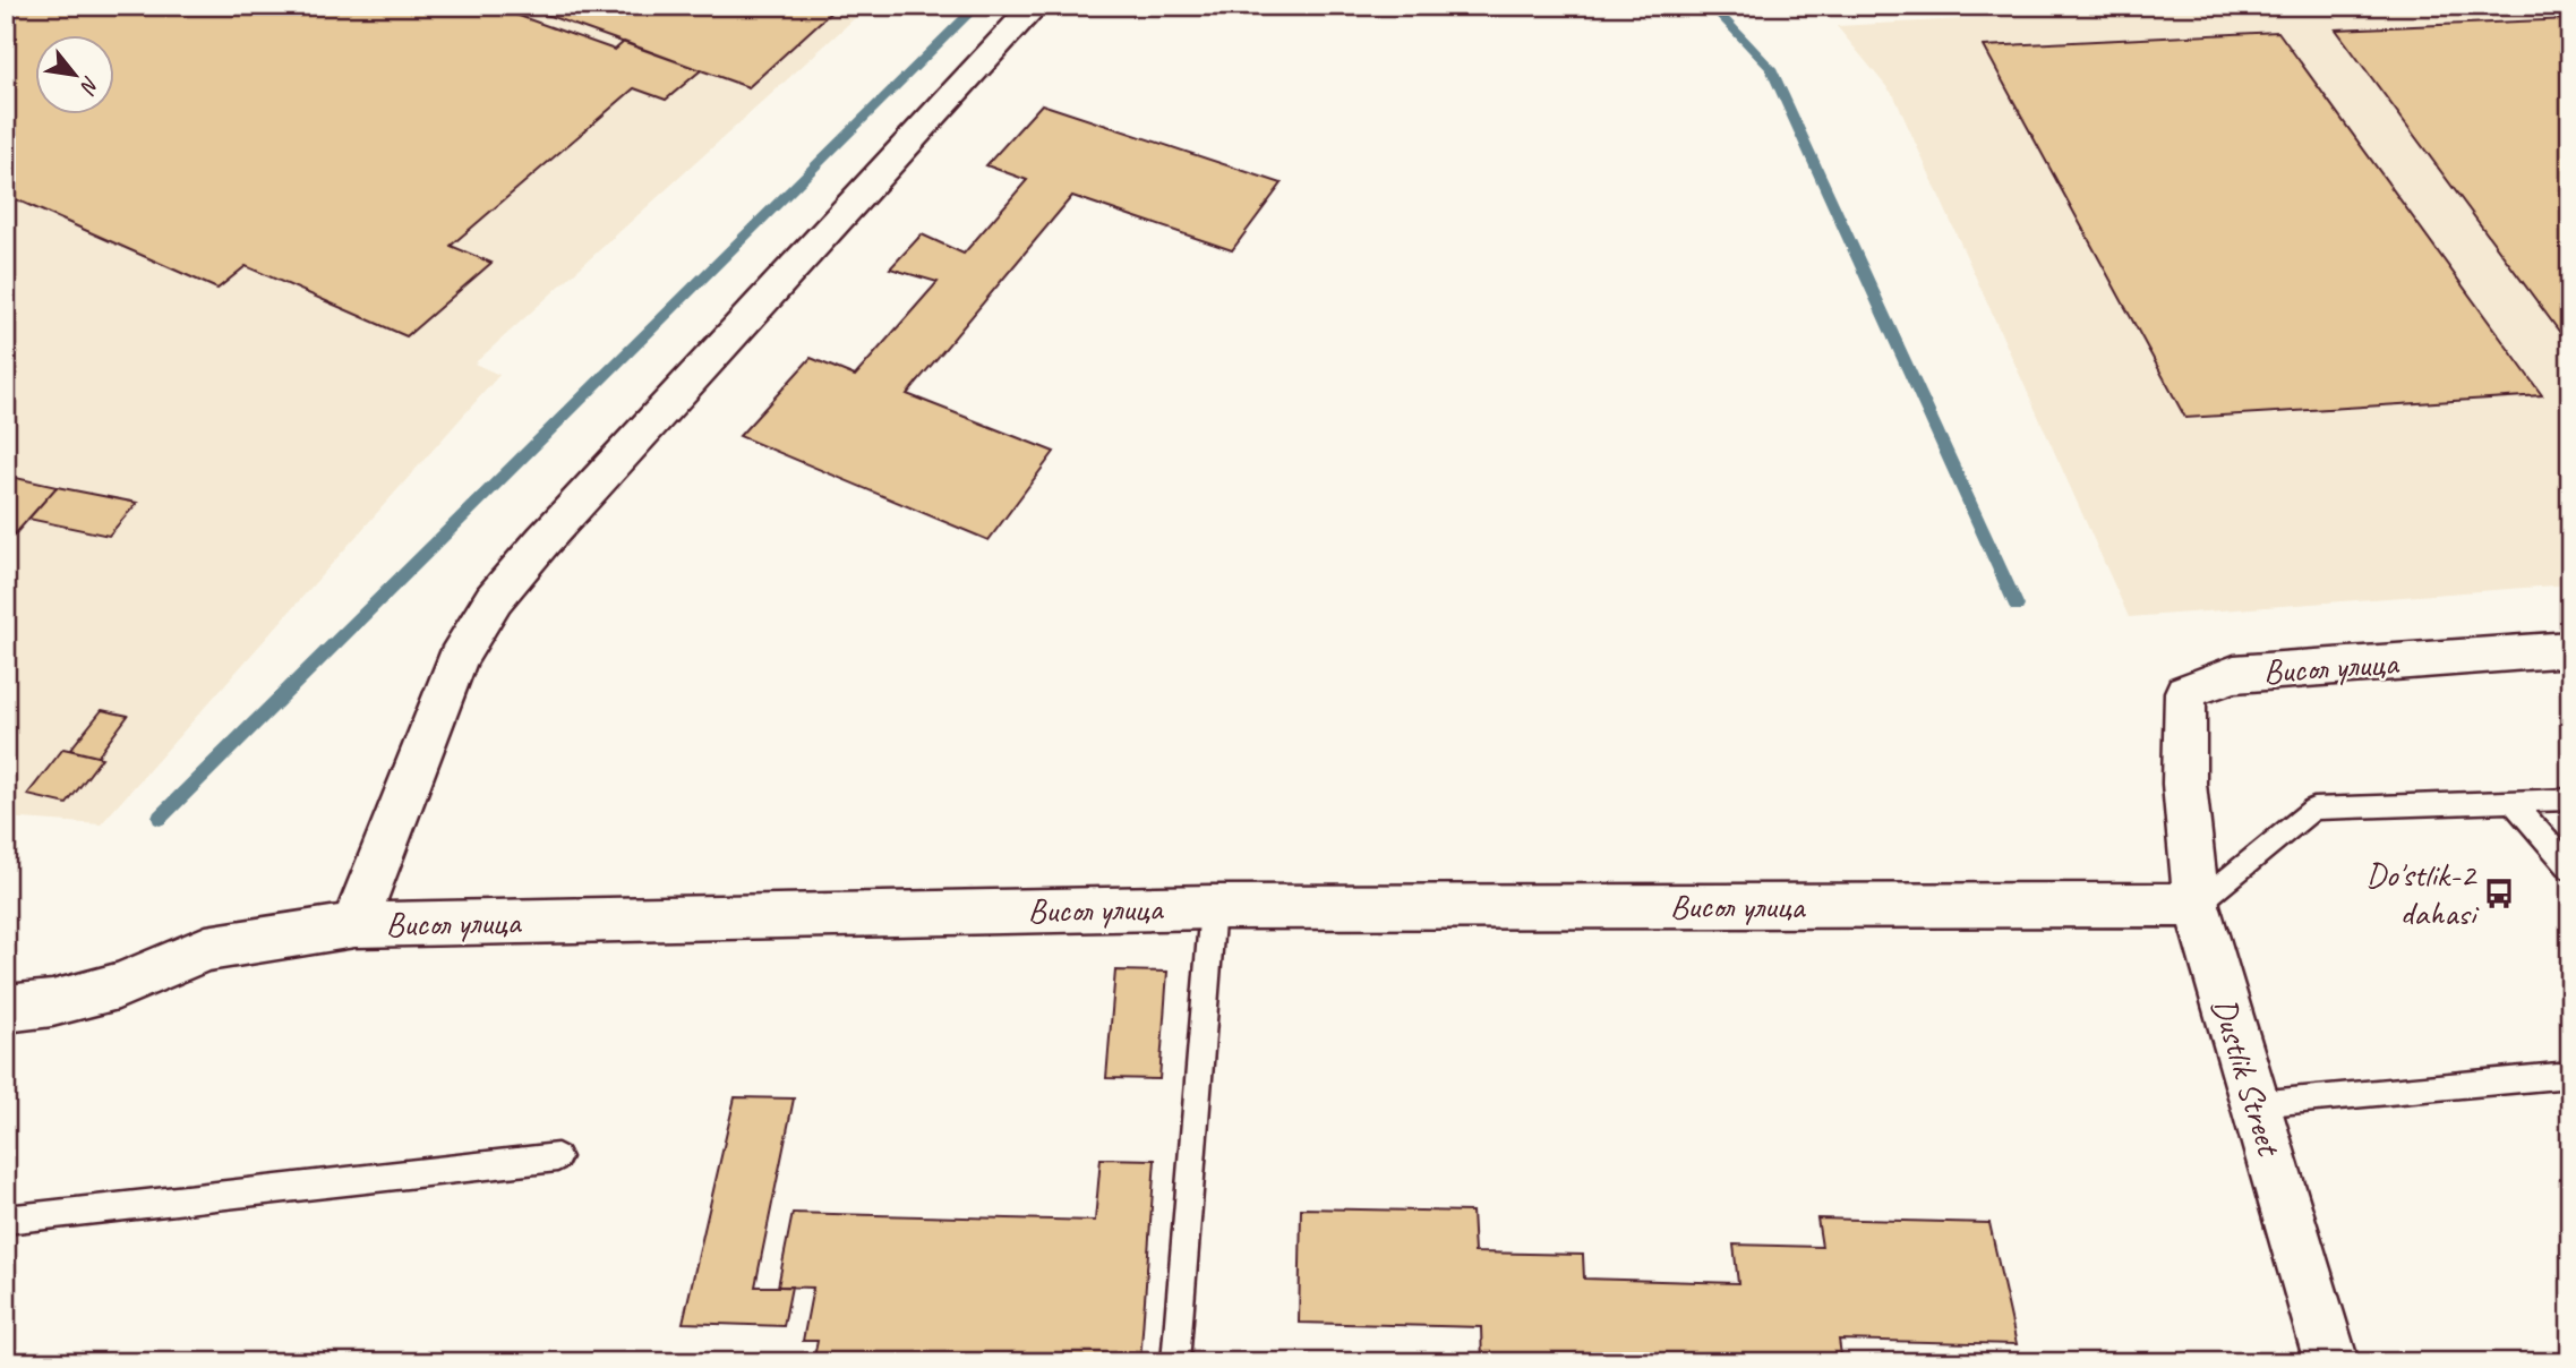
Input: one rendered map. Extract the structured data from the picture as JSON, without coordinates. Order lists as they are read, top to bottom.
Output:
{
  "streets": {
    "street": ["Висол улица", "Dustlik Street"]
  },
  "crossings": [
    ["Висол улица", "Dustlik Street"]
  ],
  "places": {
    "bus stop": ["Do'stlik-2 dahasi"]
  },
  "north": "bottom right"
}
